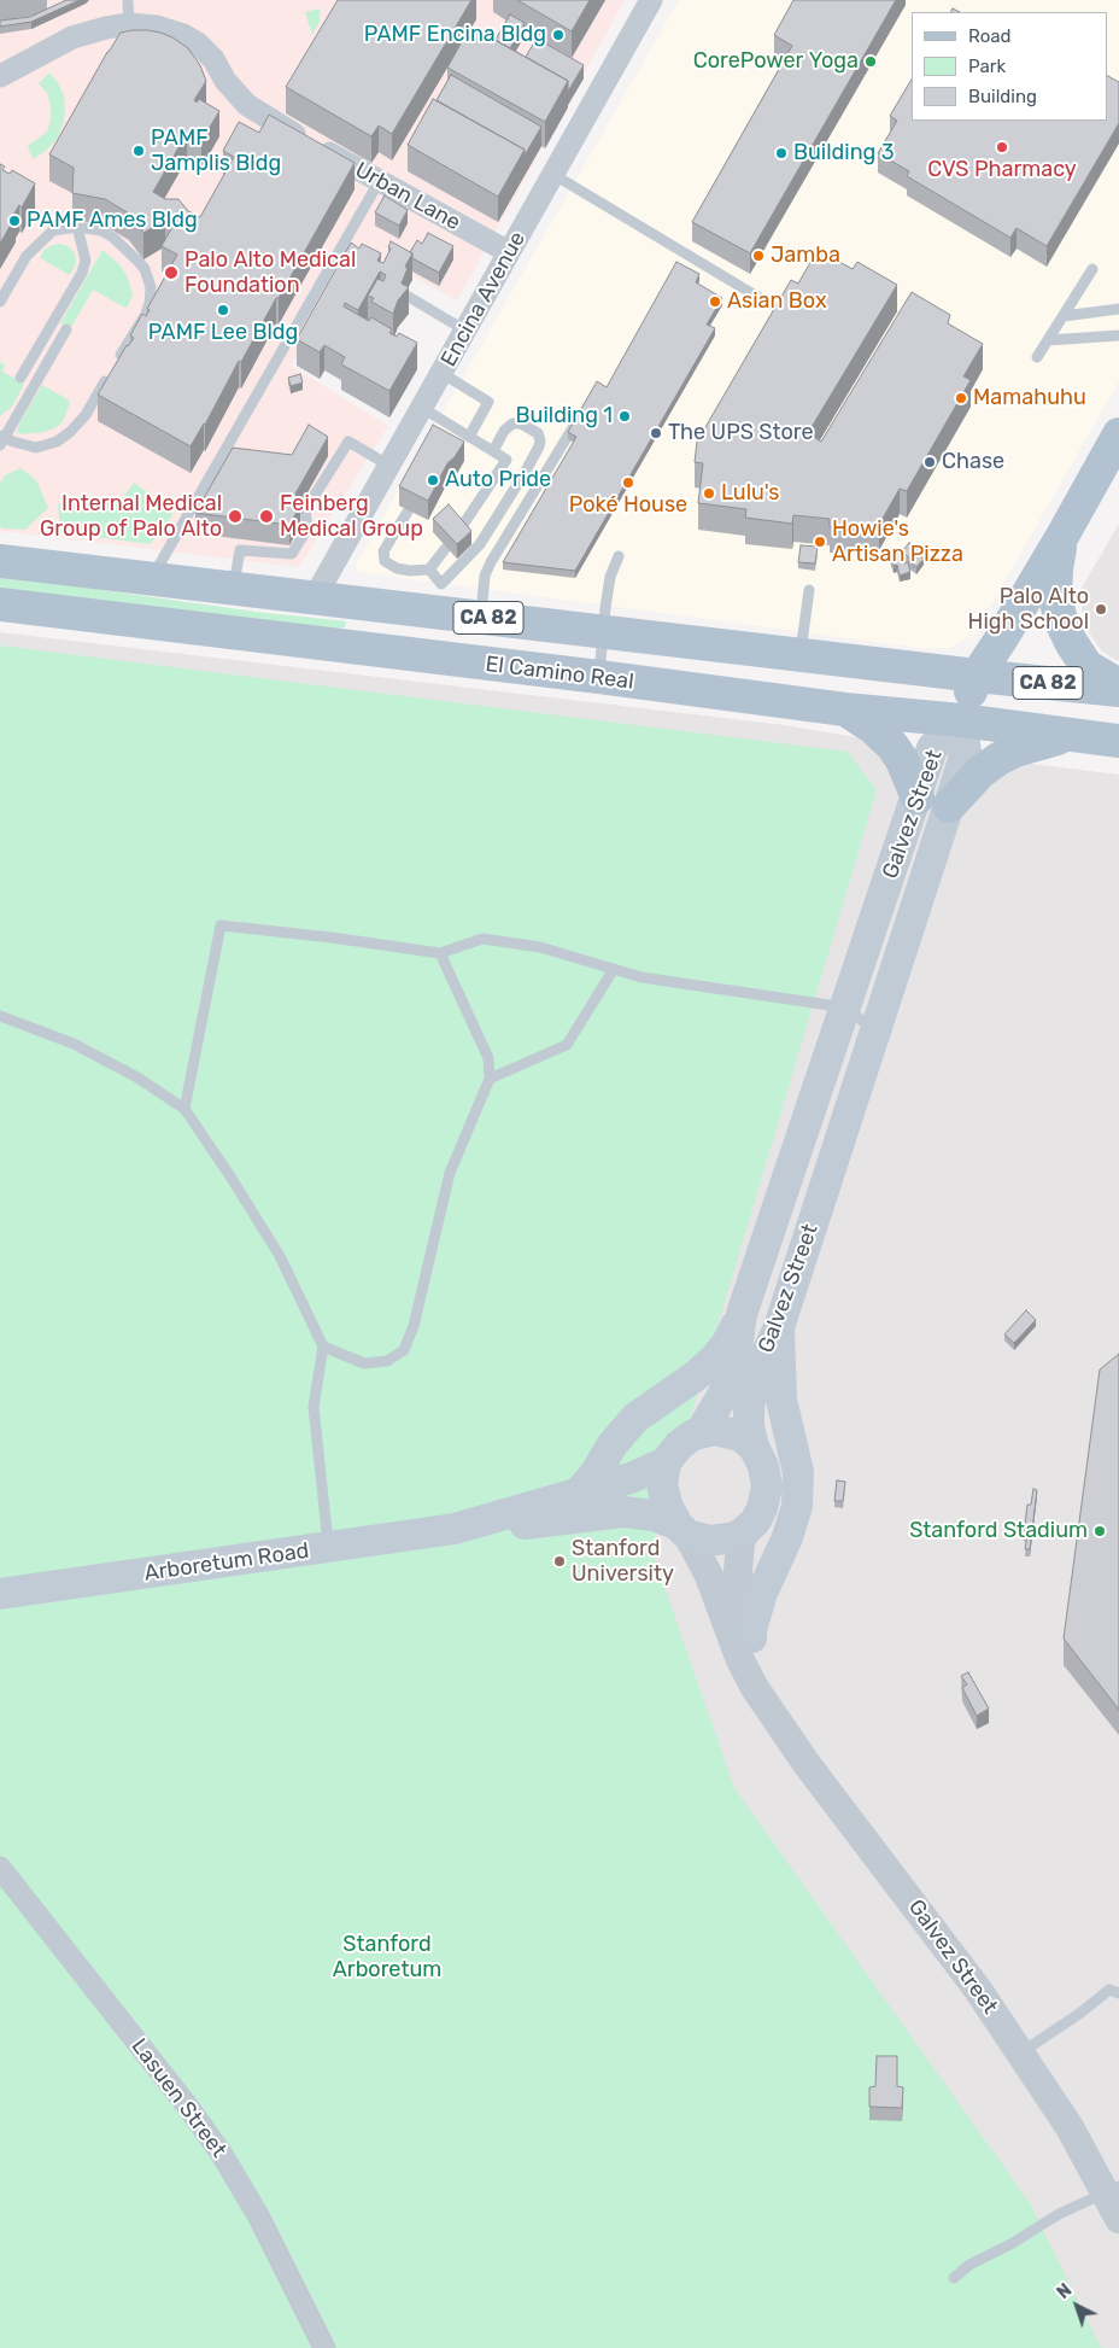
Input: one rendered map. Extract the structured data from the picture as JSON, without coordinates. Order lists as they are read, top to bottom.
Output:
{
  "streets": {
    "main road": [
      "CA 82",
      "El Camino Real",
      "Galvez Street",
      "Arboretum Road"
    ],
    "street": ["Urban Lane", "Encina Avenue", "Lasuen Street"]
  },
  "crossings": [
    ["Urban Lane", "Encina Avenue"],
    ["Encina Avenue", "CA 82"],
    ["El Camino Real", "Galvez Street"],
    ["Galvez Street", "Arboretum Road"]
  ],
  "parks": ["Stanford Arboretum"],
  "places": [
    "PAMF Encina Bldg",
    "CorePower Yoga",
    "CVS Pharmacy",
    "PAMF Jamplis Bldg",
    "Building 3",
    "PAMF Ames Bldg",
    "Jamba",
    "Palo Alto Medical Foundation",
    "Asian Box",
    "PAMF Lee Bldg",
    "Mamahuhu",
    "Building 1",
    "The UPS Store",
    "Chase",
    "Auto Pride",
    "Poké House",
    "Lulu's",
    "Internal Medical Group of Palo Alto",
    "Feinberg Medical Group",
    "Howie's Artisan Pizza",
    "Palo Alto High School",
    "Stanford Stadium",
    "Stanford University"
  ],
  "legend": ["Road", "Park", "Building"],
  "north": "top left"
}
